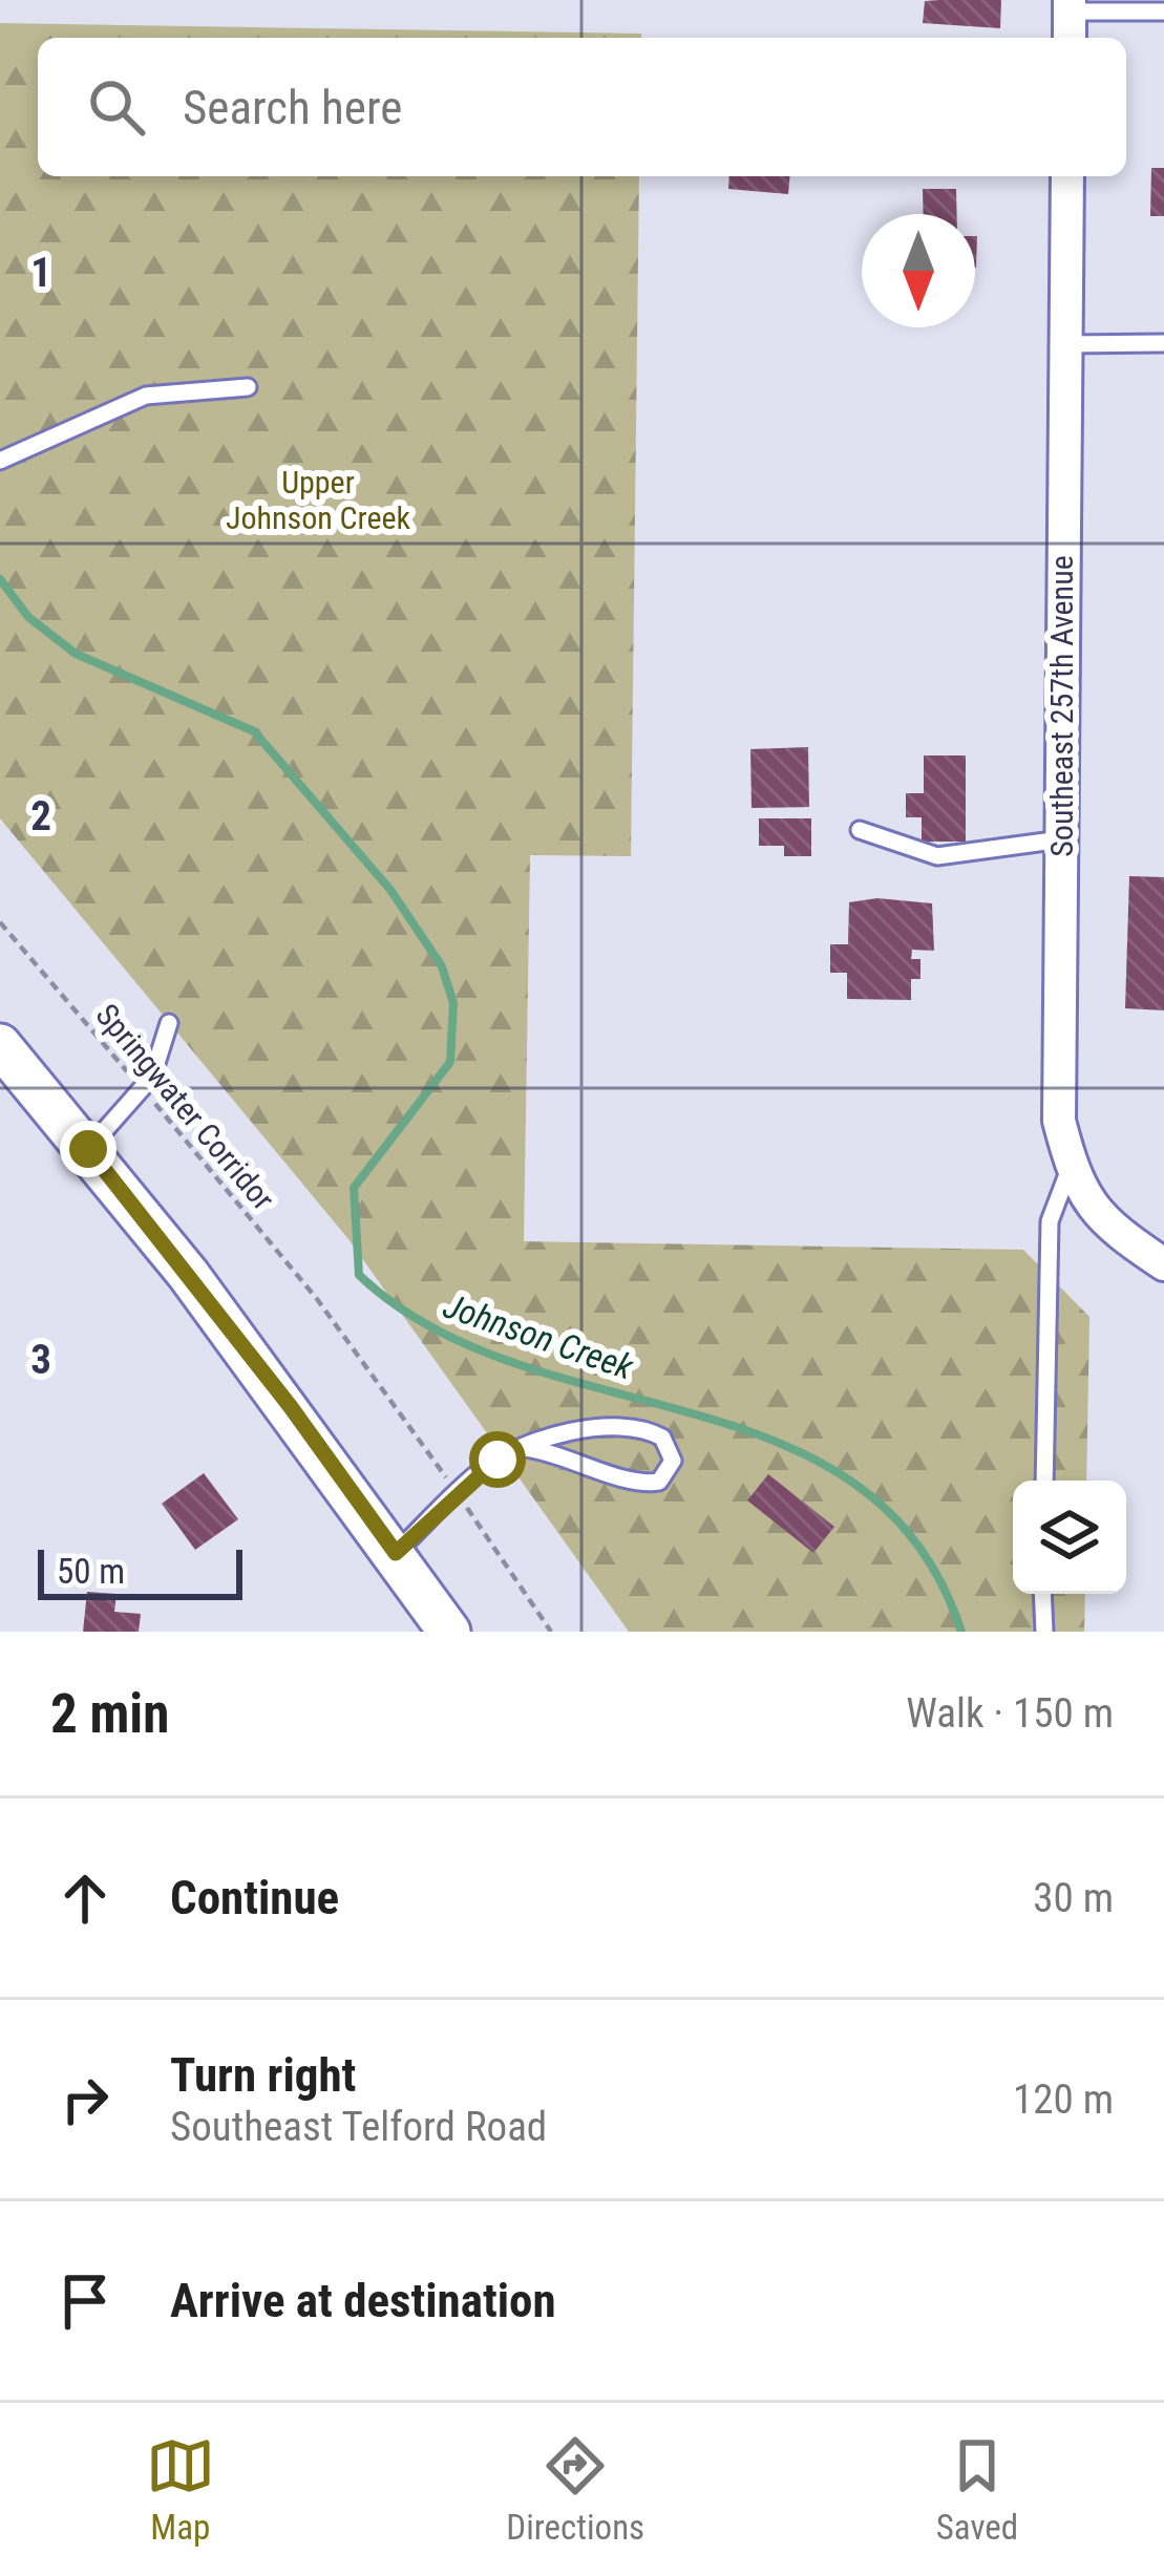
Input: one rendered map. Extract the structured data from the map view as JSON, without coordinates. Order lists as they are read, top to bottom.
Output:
{
  "streets": {
    "street": ["Southeast 257th Avenue"],
    "path": ["Springwater Corridor"]
  },
  "water": ["Johnson Creek"],
  "parks": ["Upper Johnson Creek"],
  "scale_bar": "50 m",
  "north": "bottom",
  "page": {
    "search": "Search here",
    "scale": "50 m",
    "heading": ["2 min", "Walk · 150 m"],
    "list": [
      ["Continue", "30 m"],
      ["Turn right", "Southeast Telford Road", "120 m"],
      "Arrive at destination"
    ],
    "nav": ["Map", "Directions", "Saved"]
  },
  "grid": {
    "rows": ["1", "2", "3"]
  }
}
